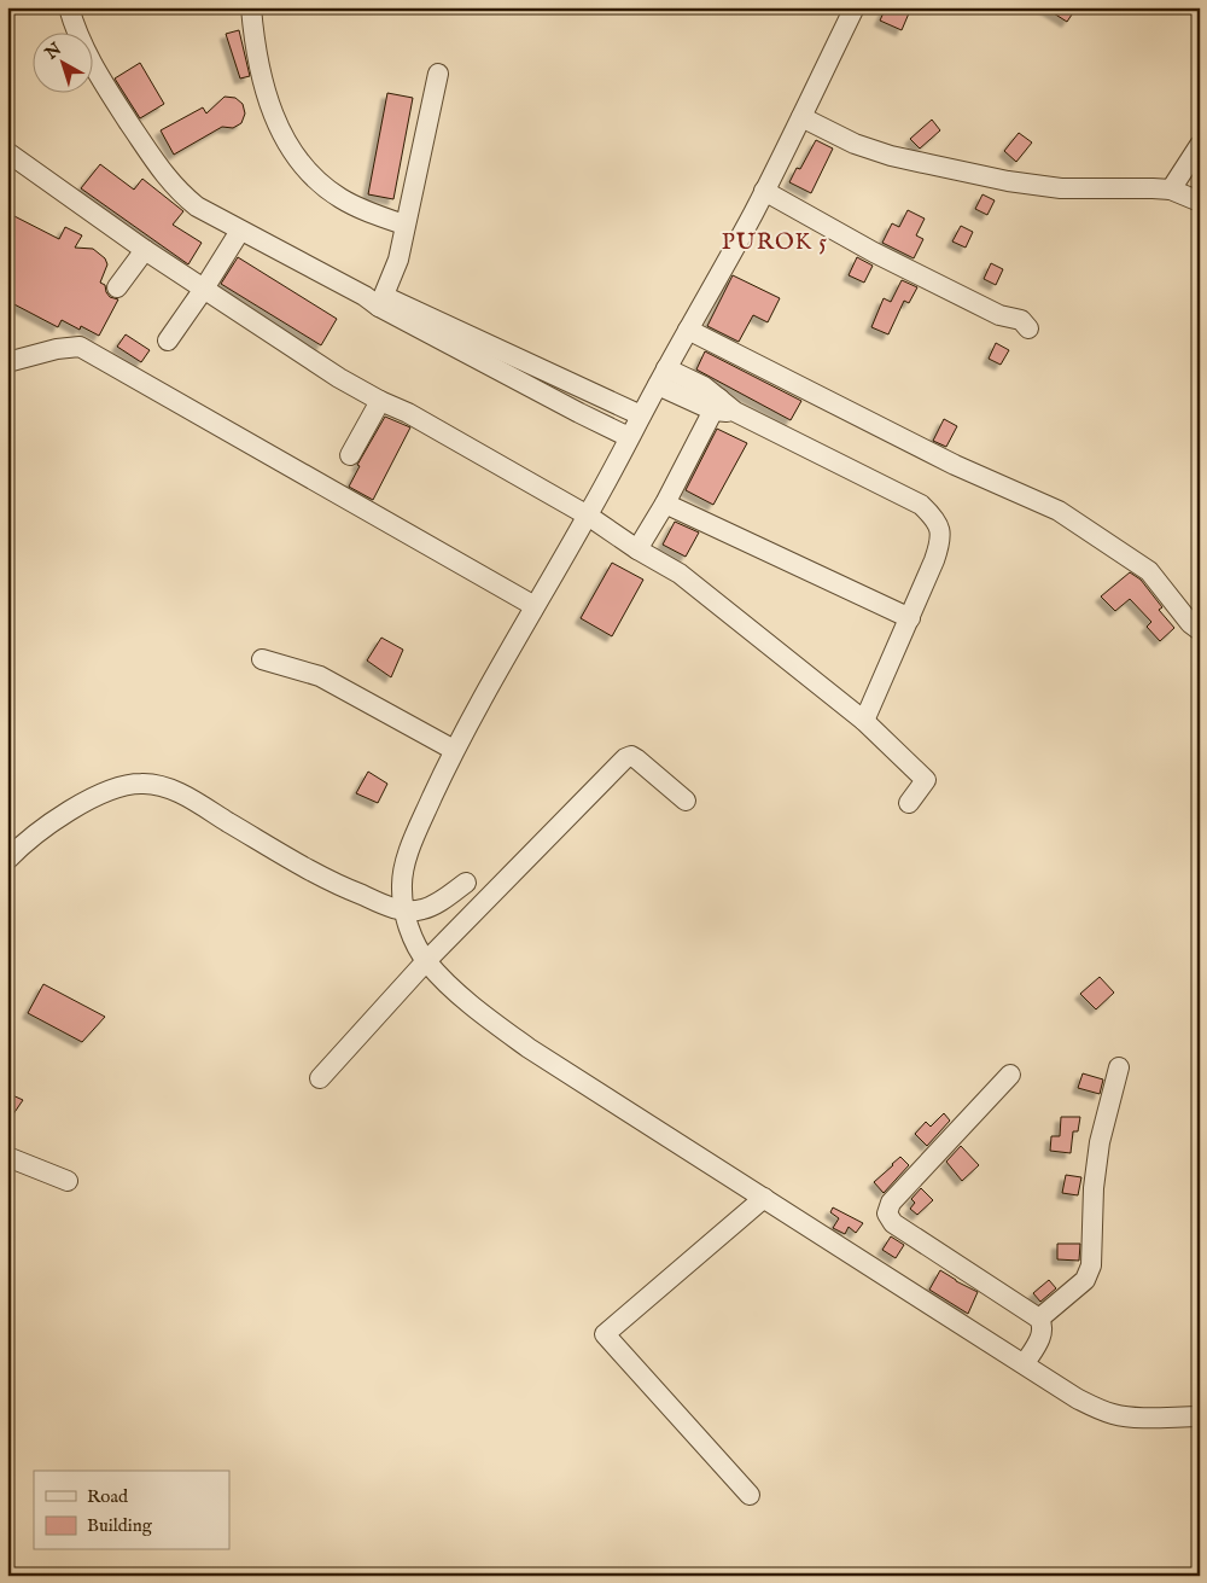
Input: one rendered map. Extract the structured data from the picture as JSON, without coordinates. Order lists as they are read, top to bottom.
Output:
{
  "districts": ["PUROK 5"],
  "legend": ["Road", "Building"],
  "north": "top left"
}
